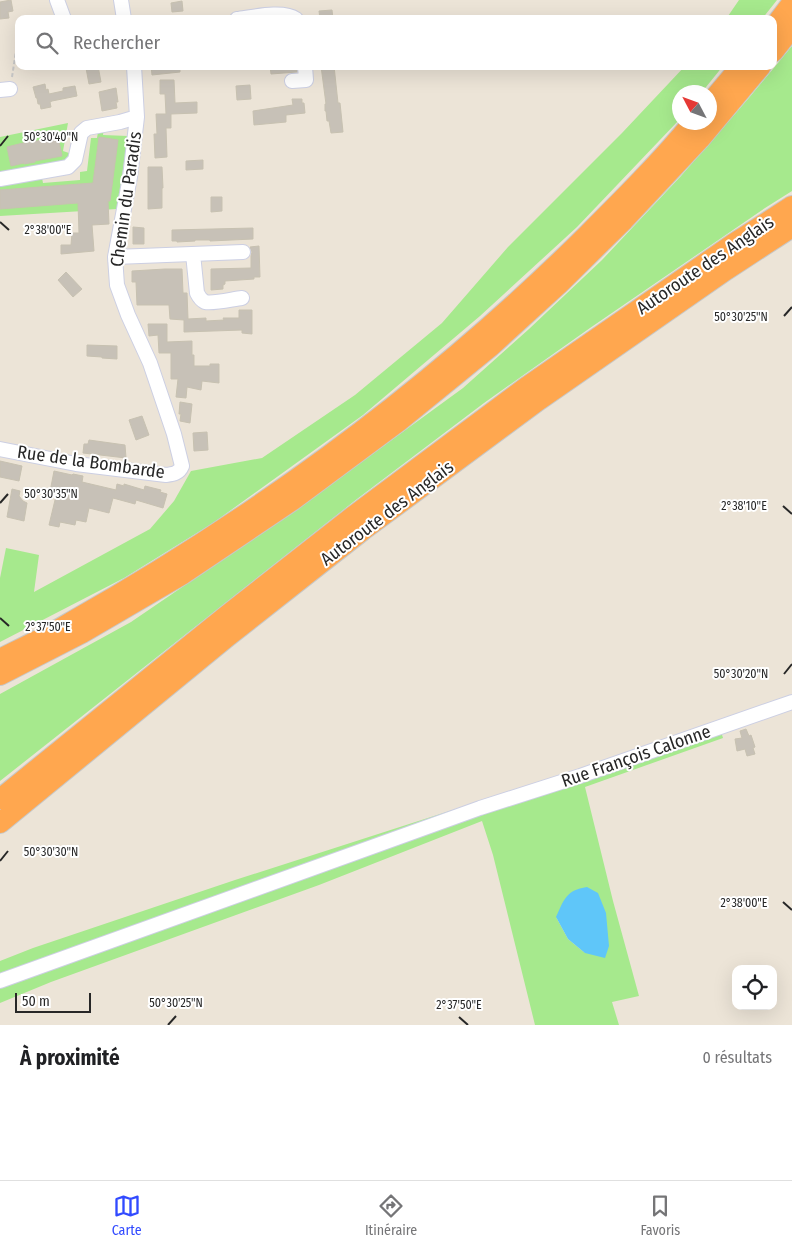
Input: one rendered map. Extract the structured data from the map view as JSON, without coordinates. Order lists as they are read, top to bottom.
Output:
{
  "streets": {
    "highway": ["Autoroute des Anglais"],
    "street": ["Chemin du Paradis", "Rue de la Bombarde", "Rue François Calonne"]
  },
  "crossings": [
    ["Chemin du Paradis", "Rue de la Bombarde"]
  ],
  "scale_bar": "50 m",
  "north": "top left",
  "page": {
    "search": "Rechercher",
    "scale": "50 m",
    "heading": ["À proximité", "0 résultats"],
    "nav": ["Carte", "Itinéraire", "Favoris"]
  },
  "coordinates": [
    "50°30'40\"N",
    "2°38'00\"E",
    "50°30'25\"N",
    "50°30'35\"N",
    "2°38'10\"E",
    "2°37'50\"E",
    "50°30'20\"N",
    "50°30'30\"N"
  ]
}
